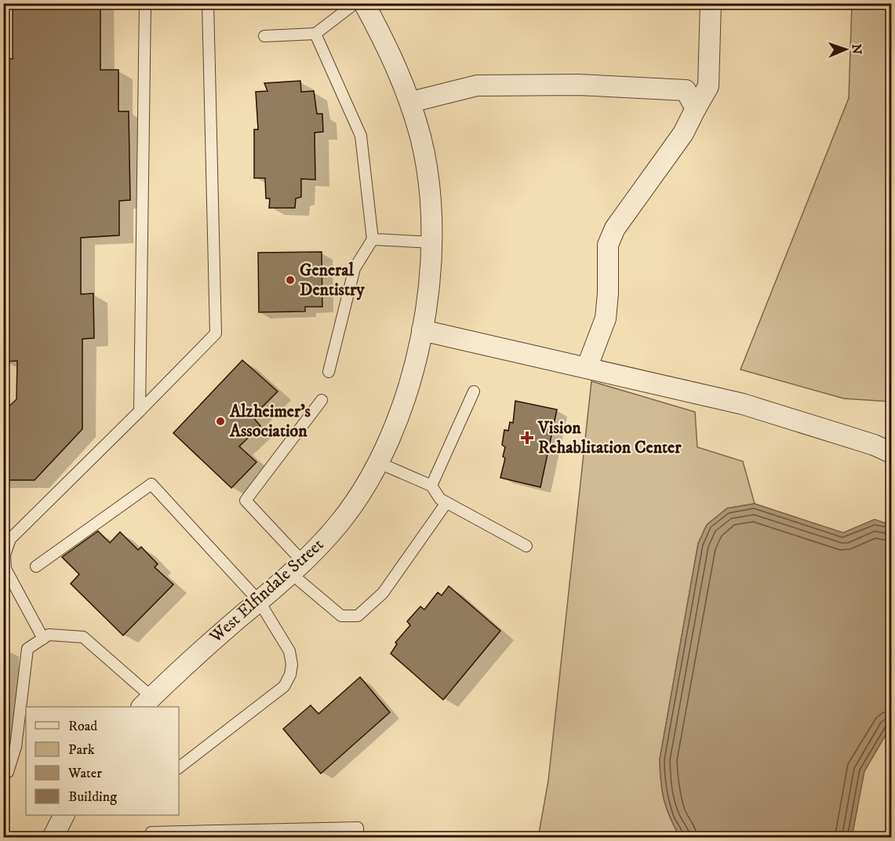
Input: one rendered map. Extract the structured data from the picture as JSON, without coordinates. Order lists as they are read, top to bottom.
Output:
{
  "streets": {
    "street": ["West Elfindale Street"]
  },
  "places": {
    "other": ["General Dentistry", "Alzheimer's Association"],
    "health": ["Vision Rehablitation Center"]
  },
  "legend": [
    "Road",
    "Park",
    "Water",
    "Building"
  ],
  "north": "right"
}
